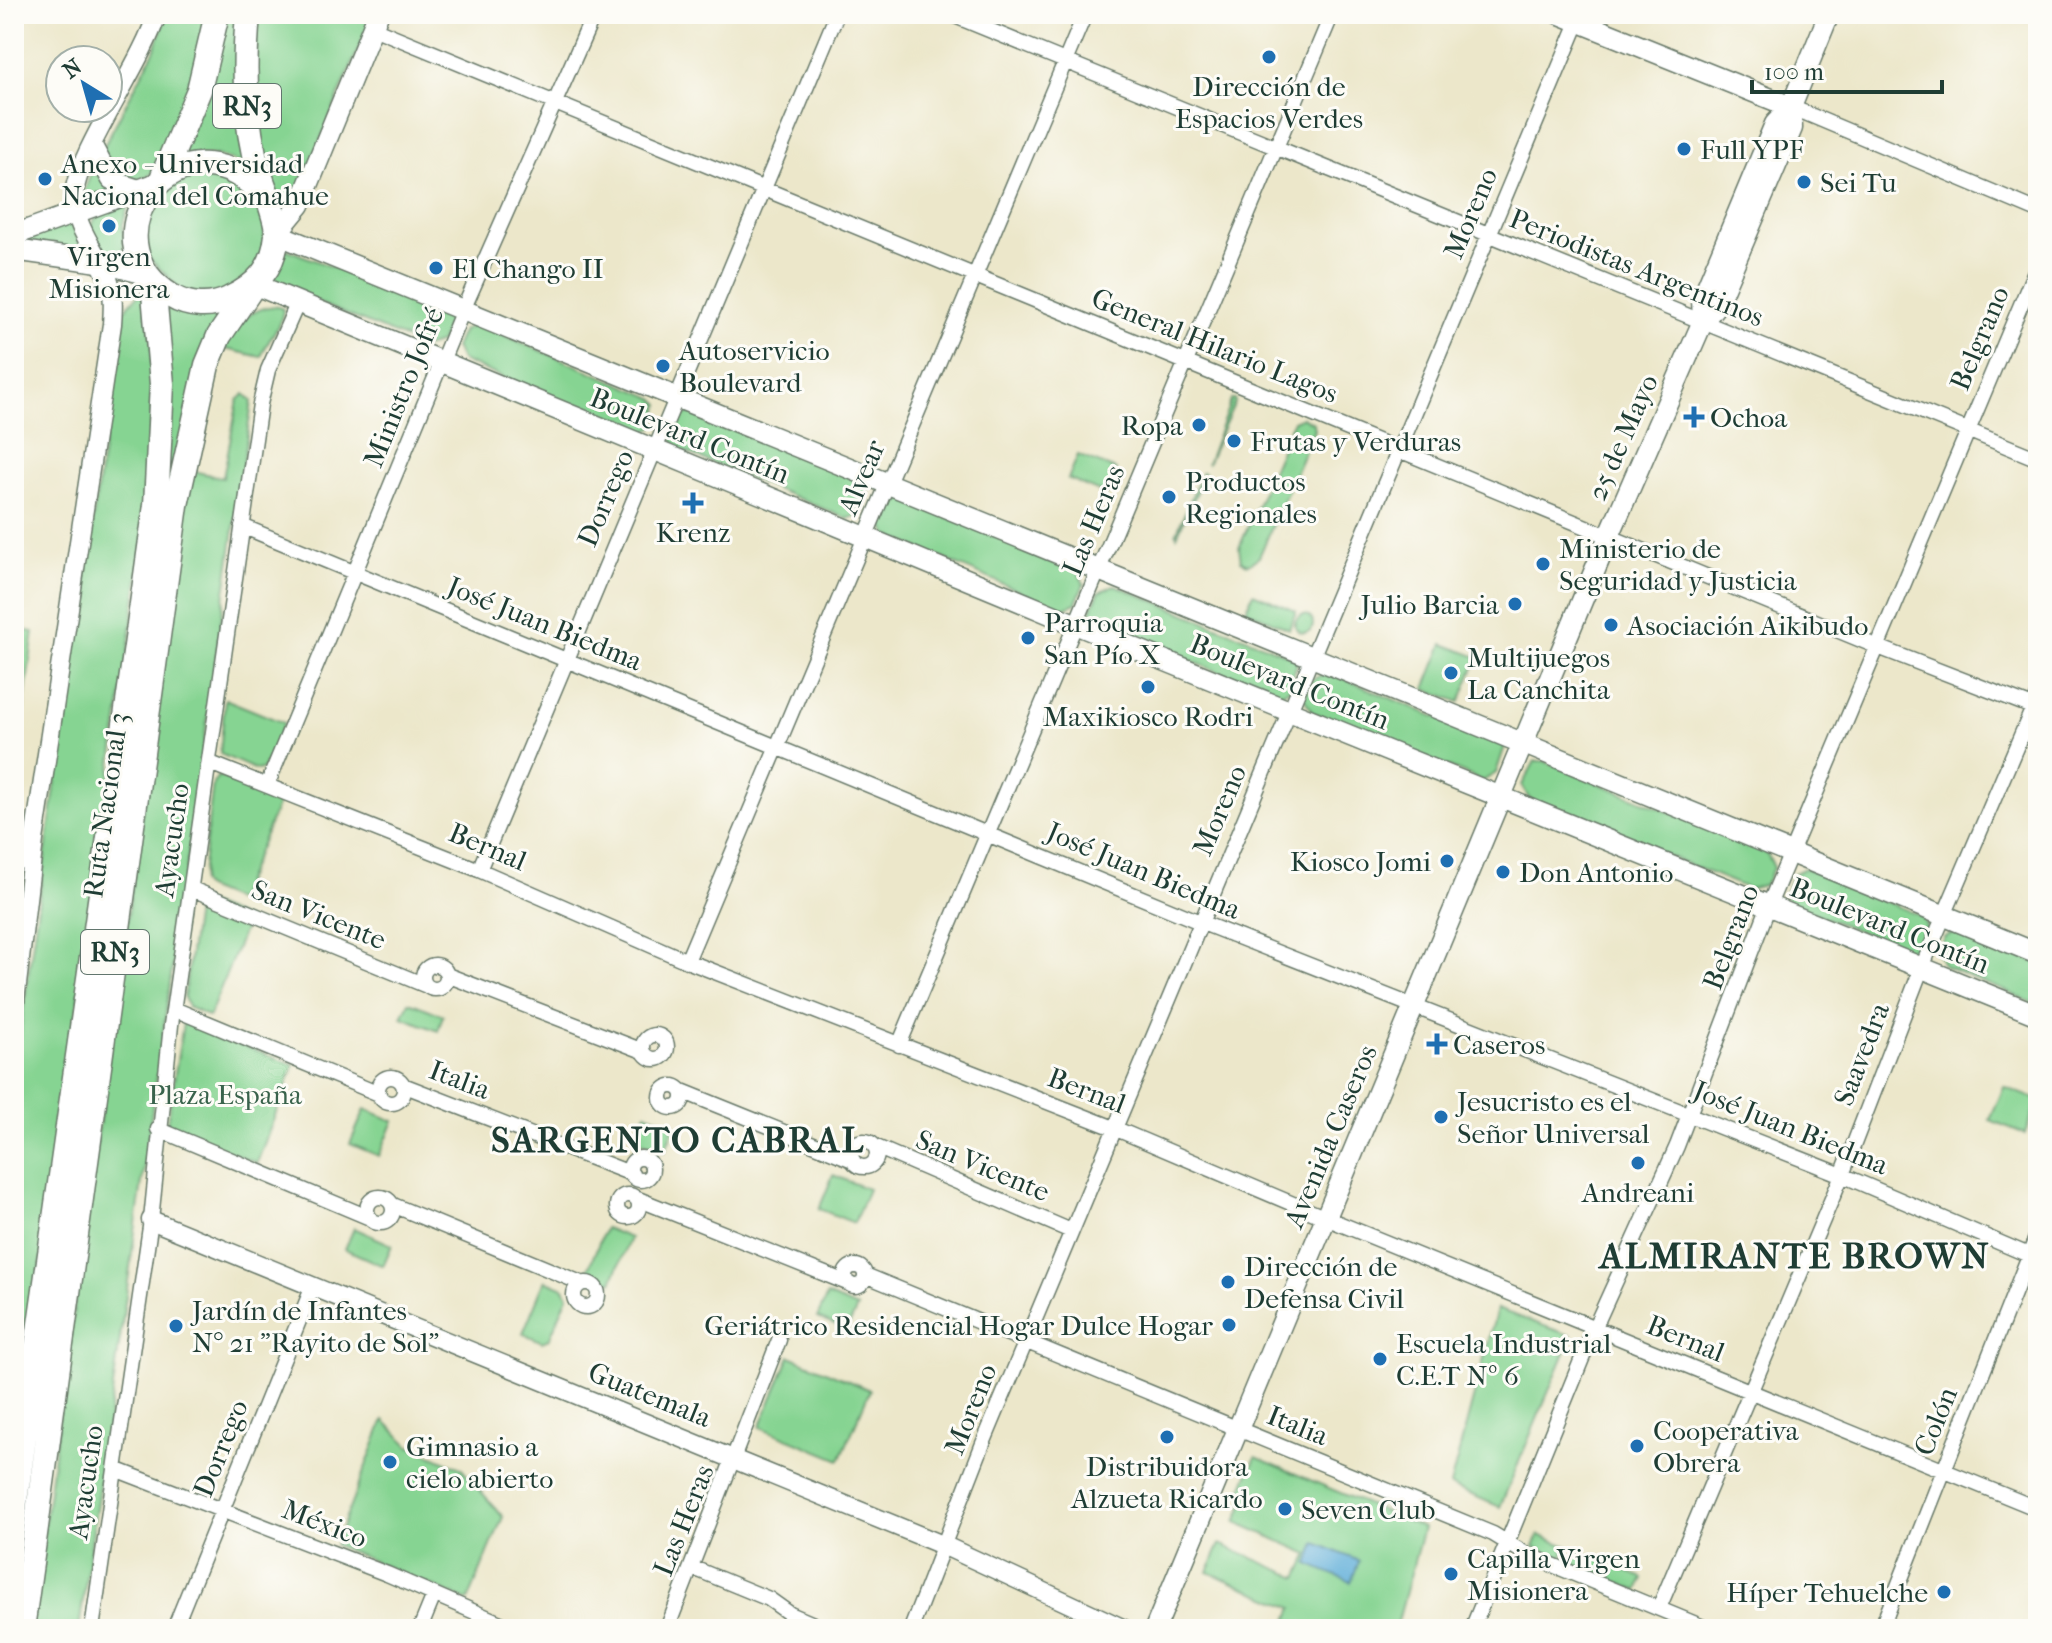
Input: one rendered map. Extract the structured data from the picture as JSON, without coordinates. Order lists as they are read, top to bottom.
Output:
{
  "streets": {
    "highway": ["RN3", "Ruta Nacional 3"],
    "main road": ["Boulevard Contín", "25 de Mayo", "Avenida Caseros"],
    "street": [
      "Moreno",
      "Periodistas Argentinos",
      "Belgrano",
      "General Hilario Lagos",
      "Ministro Jofré",
      "Alvear",
      "Dorrego",
      "Las Heras",
      "José Juan Biedma",
      "Ayacucho",
      "Bernal",
      "San Vicente",
      "Saavedra",
      "Italia",
      "Guatemala",
      "Colón",
      "México"
    ]
  },
  "crossings": [
    ["RN3", "Boulevard Contín"],
    ["RN3", "Ruta Nacional 3"],
    ["Moreno", "Periodistas Argentinos"],
    ["Moreno", "General Hilario Lagos"],
    ["Moreno", "Boulevard Contín"],
    ["Moreno", "José Juan Biedma"],
    ["Moreno", "Bernal"],
    ["Moreno", "San Vicente"],
    ["Moreno", "Italia"],
    ["Moreno", "Guatemala"],
    ["Periodistas Argentinos", "Belgrano"],
    ["Periodistas Argentinos", "25 de Mayo"],
    ["Periodistas Argentinos", "Alvear"],
    ["Periodistas Argentinos", "Las Heras"],
    ["Belgrano", "General Hilario Lagos"],
    ["Belgrano", "Boulevard Contín"],
    ["Belgrano", "José Juan Biedma"],
    ["Belgrano", "Bernal"],
    ["Belgrano", "Italia"],
    ["General Hilario Lagos", "Ministro Jofré"],
    ["General Hilario Lagos", "25 de Mayo"],
    ["General Hilario Lagos", "Alvear"],
    ["General Hilario Lagos", "Dorrego"],
    ["General Hilario Lagos", "Las Heras"],
    ["General Hilario Lagos", "Saavedra"],
    ["Ministro Jofré", "Boulevard Contín"],
    ["Ministro Jofré", "José Juan Biedma"],
    ["Ministro Jofré", "Bernal"],
    ["Boulevard Contín", "25 de Mayo"],
    ["Boulevard Contín", "Alvear"],
    ["Boulevard Contín", "Dorrego"],
    ["Boulevard Contín", "Las Heras"],
    ["Boulevard Contín", "Ruta Nacional 3"],
    ["Boulevard Contín", "Ayacucho"],
    ["Boulevard Contín", "Saavedra"],
    ["Boulevard Contín", "Avenida Caseros"],
    ["25 de Mayo", "Avenida Caseros"],
    ["Alvear", "José Juan Biedma"],
    ["Alvear", "Bernal"],
    ["Dorrego", "José Juan Biedma"],
    ["Dorrego", "Bernal"],
    ["Dorrego", "Guatemala"],
    ["Dorrego", "México"],
    ["Las Heras", "José Juan Biedma"],
    ["Las Heras", "Bernal"],
    ["Las Heras", "Guatemala"],
    ["José Juan Biedma", "Ayacucho"],
    ["José Juan Biedma", "Saavedra"],
    ["José Juan Biedma", "Avenida Caseros"],
    ["José Juan Biedma", "Colón"],
    ["Ayacucho", "Bernal"],
    ["Ayacucho", "San Vicente"],
    ["Ayacucho", "Italia"],
    ["Ayacucho", "Guatemala"],
    ["Ayacucho", "México"],
    ["Bernal", "Saavedra"],
    ["Bernal", "Avenida Caseros"],
    ["Bernal", "Colón"],
    ["Saavedra", "Italia"],
    ["Italia", "Avenida Caseros"]
  ],
  "districts": ["SARGENTO CABRAL", "ALMIRANTE BROWN"],
  "parks": ["Plaza España"],
  "places": {
    "other": [
      "Dirección de Espacios Verdes",
      "Full YPF",
      "Anexo - Universidad Nacional del Comahue",
      "Sei Tu",
      "Virgen Misionera",
      "El Chango II",
      "Autoservicio Boulevard",
      "Ropa",
      "Frutas y Verduras",
      "Productos Regionales",
      "Ministerio de Seguridad y Justicia",
      "Julio Barcia",
      "Asociación Aikibudo",
      "Parroquia San Pío X",
      "Multijuegos La Canchita",
      "Maxikiosco Rodri",
      "Kiosco Jomi",
      "Don Antonio",
      "Jesucristo es el Señor Universal",
      "Andreani",
      "Dirección de Defensa Civil",
      "Geriátrico Residencial Hogar Dulce Hogar",
      "Jardín de Infantes N° 21 \"Rayito de Sol\"",
      "Escuela Industrial C.E.T Nº 6",
      "Distribuidora Alzueta Ricardo",
      "Cooperativa Obrera",
      "Gimnasio a cielo abierto",
      "Seven Club",
      "Capilla Virgen Misionera",
      "Híper Tehuelche"
    ],
    "health": ["Ochoa", "Krenz", "Caseros"]
  },
  "scale_bar": "100 m",
  "north": "top left"
}
